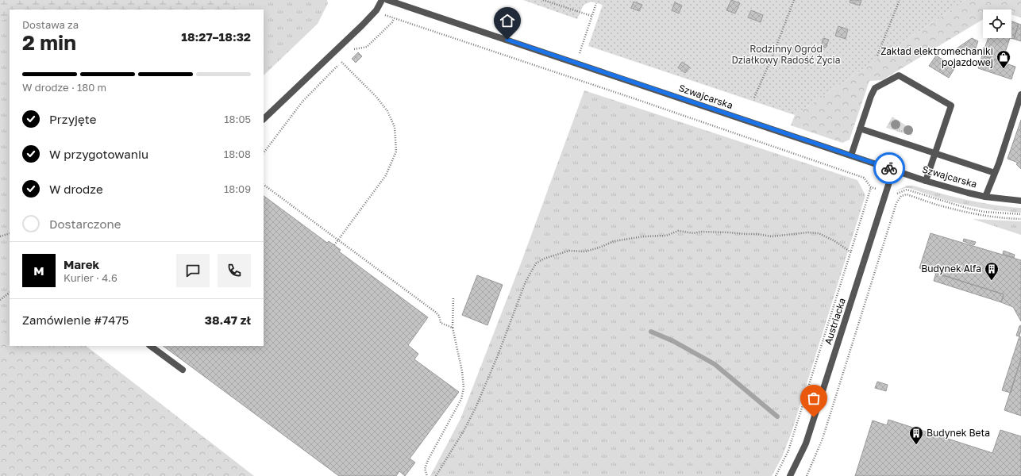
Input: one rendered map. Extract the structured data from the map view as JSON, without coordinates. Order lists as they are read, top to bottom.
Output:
{
  "streets": {
    "street": ["Szwajcarska", "Austriacka"]
  },
  "crossings": [
    ["Szwajcarska", "Austriacka"]
  ],
  "parks": ["Rodzinny Ogród Działkowy Radość Życia"],
  "places": {
    "shop": ["Zakład elektromechaniki pojazdowej"],
    "building": ["Budynek Alfa", "Budynek Beta"]
  },
  "page": {
    "heading": ["2 min", "Dostawa za", "18:27–18:32"],
    "panel": [
      "Marek",
      "Kurier · 4.6",
      "Zamówienie #7475",
      "38.47 zł"
    ],
    "bar": "W drodze · 180 m",
    "list": [
      ["Przyjęte", "18:05"],
      ["W przygotowaniu", "18:08"],
      ["W drodze", "18:09"],
      "Dostarczone"
    ],
    "round": "M"
  }
}
